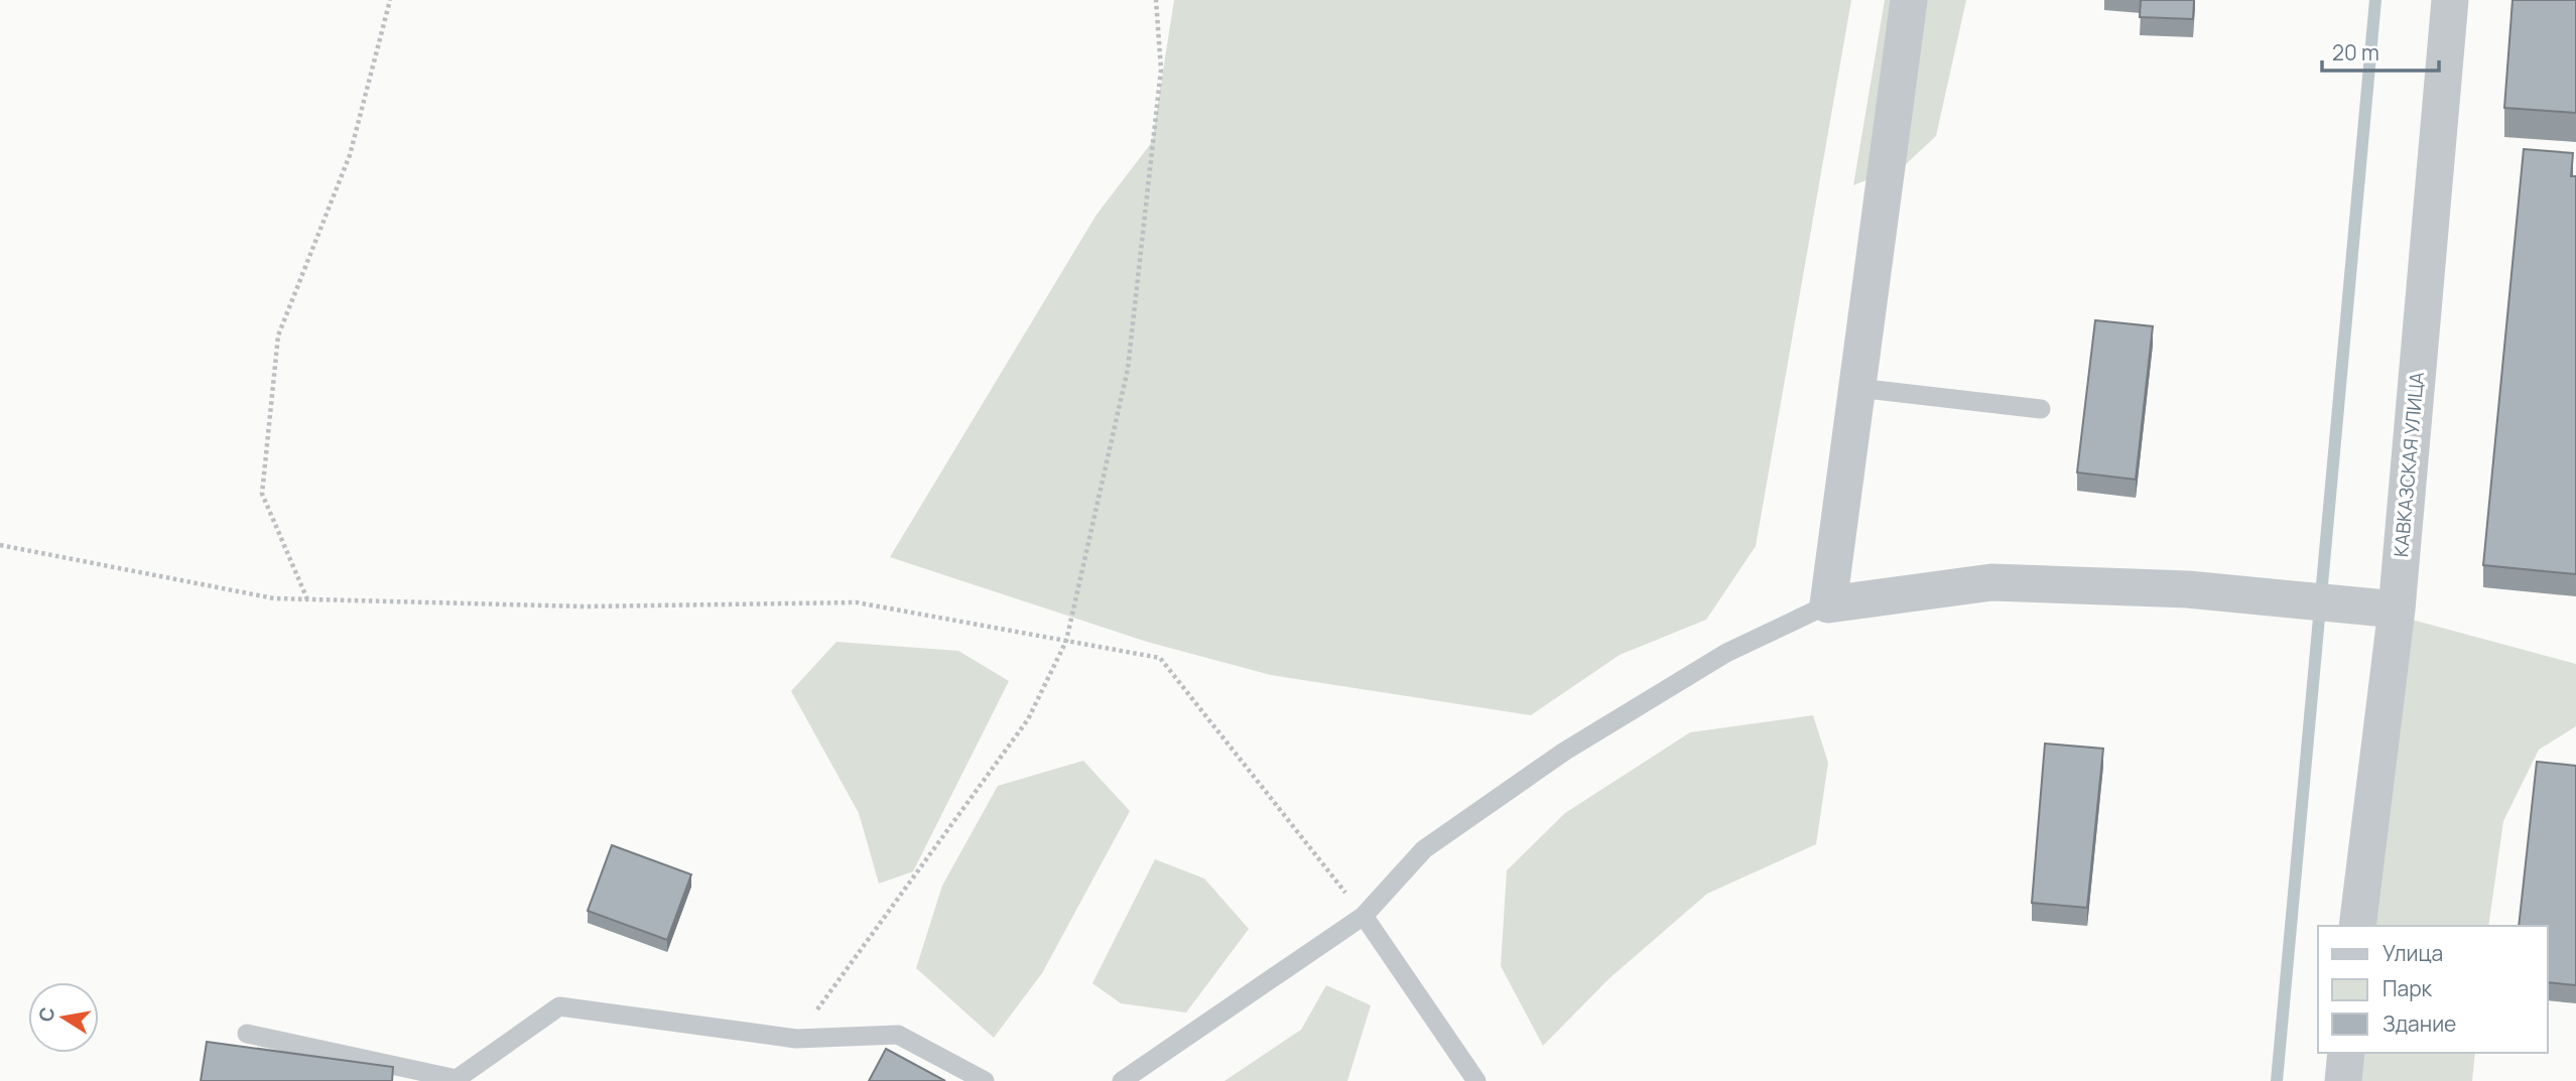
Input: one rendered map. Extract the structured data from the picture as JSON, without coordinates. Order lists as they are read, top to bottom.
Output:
{
  "streets": {
    "street": ["КАВКАЗСКАЯ УЛИЦА"]
  },
  "legend": ["Улица", "Парк", "Здание"],
  "scale_bar": "20 m",
  "north": "left"
}
